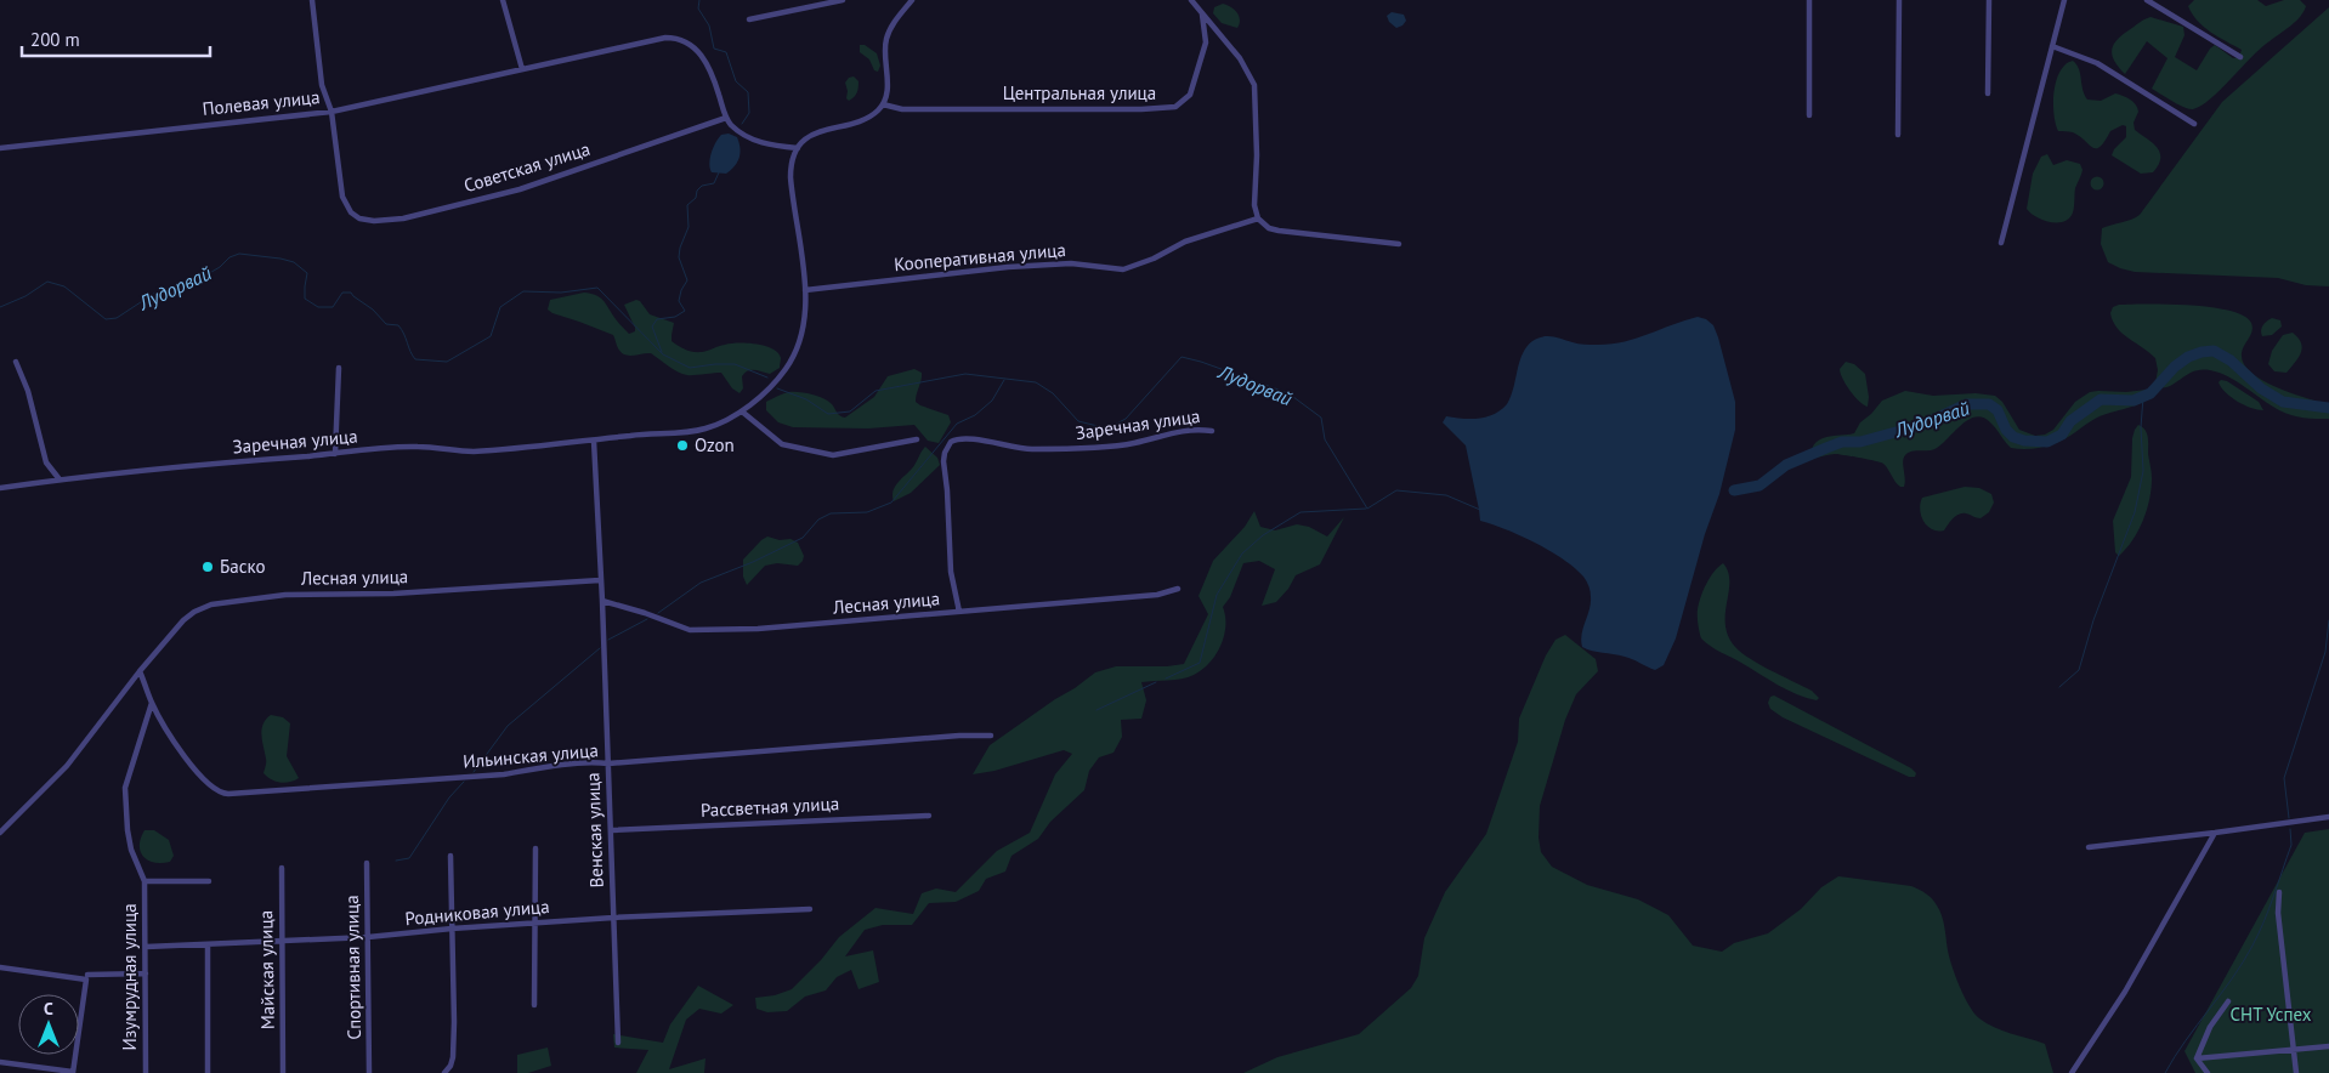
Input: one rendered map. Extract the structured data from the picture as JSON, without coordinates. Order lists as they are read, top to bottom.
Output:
{
  "streets": {
    "street": [
      "Центральная улица",
      "Полевая улица",
      "Советская улица",
      "Кооперативная улица",
      "Заречная улица",
      "Лесная улица",
      "Ильинская улица",
      "Рассветная улица",
      "Венская улица",
      "Родниковая улица",
      "Спортивная улица",
      "Майская улица",
      "Изумрудная улица"
    ]
  },
  "crossings": [
    ["Полевая улица", "Советская улица"],
    ["Кооперативная улица", "Заречная улица"],
    ["Заречная улица", "Лесная улица"],
    ["Заречная улица", "Венская улица"],
    ["Лесная улица", "Ильинская улица"],
    ["Лесная улица", "Венская улица"],
    ["Ильинская улица", "Венская улица"],
    ["Рассветная улица", "Венская улица"],
    ["Венская улица", "Родниковая улица"],
    ["Родниковая улица", "Спортивная улица"],
    ["Родниковая улица", "Майская улица"],
    ["Родниковая улица", "Изумрудная улица"]
  ],
  "water": ["Лудорвай"],
  "parks": ["СНТ Успех"],
  "places": ["Ozon", "Баско"],
  "scale_bar": "200 m",
  "north": "top"
}
